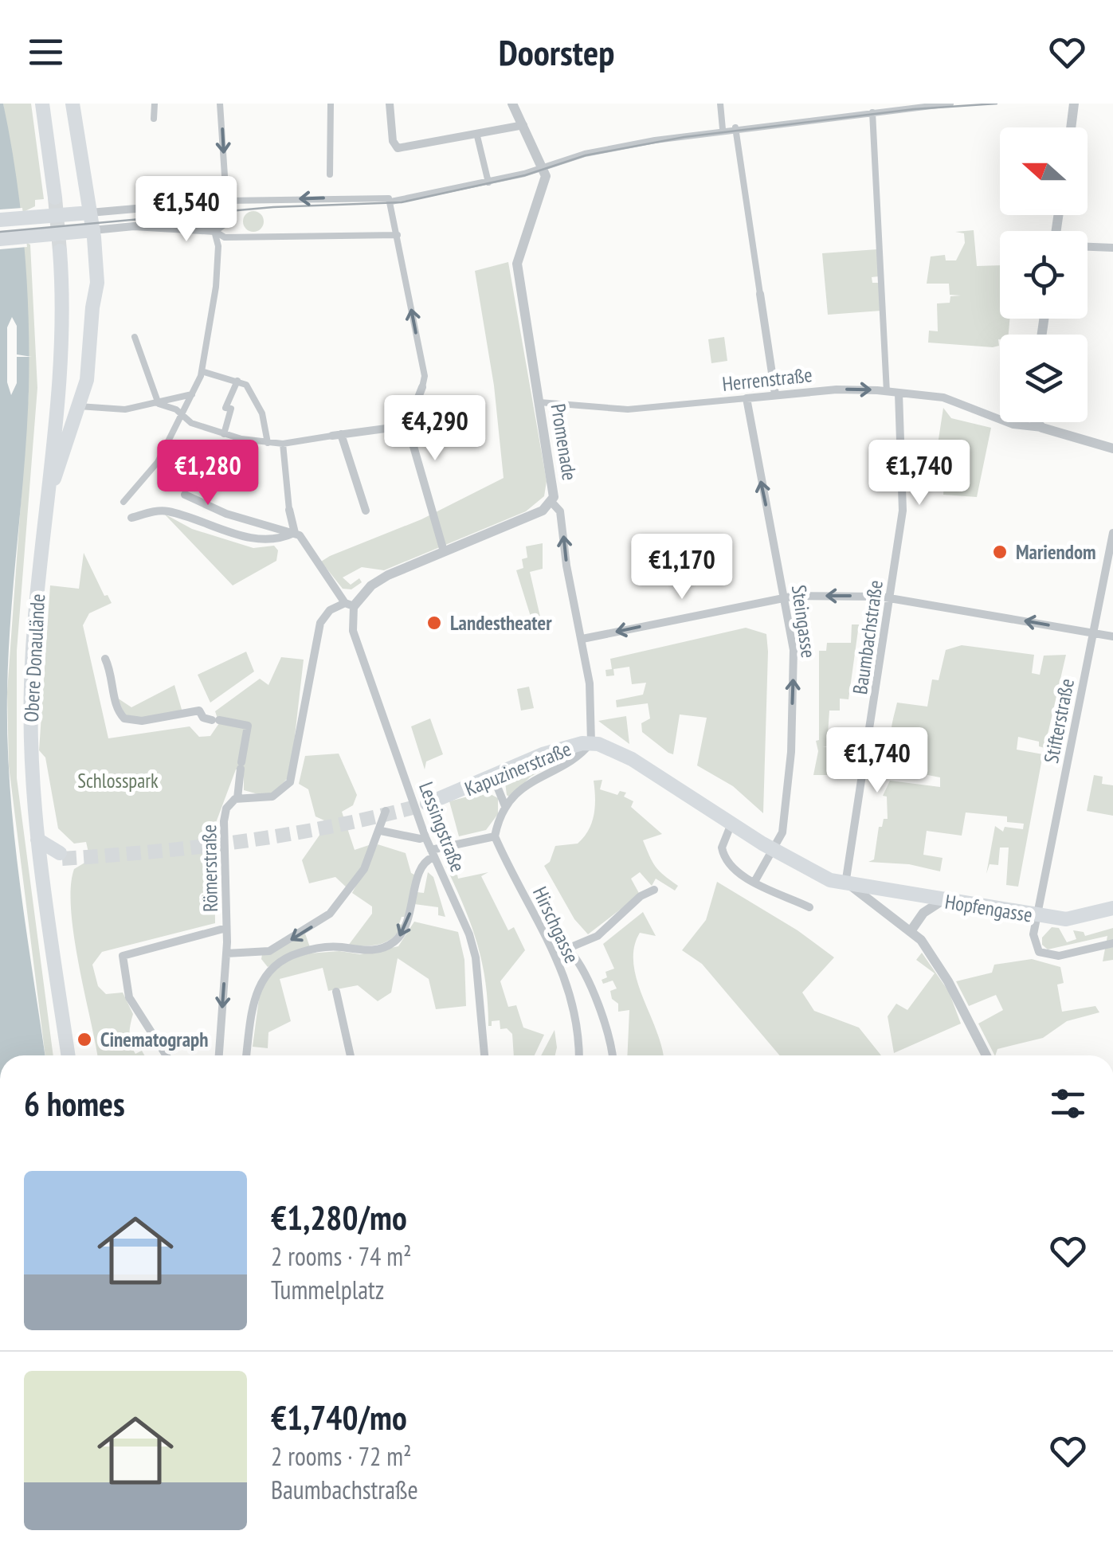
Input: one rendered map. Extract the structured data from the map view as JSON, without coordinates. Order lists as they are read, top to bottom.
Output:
{
  "streets": {
    "main road": ["Obere Donaulände", "Kapuzinerstraße", "Hopfengasse"],
    "street": [
      "Herrenstraße",
      "Promenade",
      "Steingasse",
      "Baumbachstraße",
      "Stifterstraße",
      "Lessingstraße",
      "Römerstraße",
      "Hirschgasse"
    ]
  },
  "crossings": [
    ["Herrenstraße", "Promenade"],
    ["Herrenstraße", "Steingasse"],
    ["Herrenstraße", "Baumbachstraße"],
    ["Promenade", "Lessingstraße"],
    ["Steingasse", "Kapuzinerstraße"],
    ["Baumbachstraße", "Kapuzinerstraße"],
    ["Baumbachstraße", "Hopfengasse"],
    ["Stifterstraße", "Hopfengasse"],
    ["Kapuzinerstraße", "Hopfengasse"]
  ],
  "one_way": ["Steingasse"],
  "parks": ["Schlosspark"],
  "places": ["Mariendom", "Landestheater", "Cinematograph"],
  "north": "left",
  "page": {
    "header": "Doorstep",
    "price": [
      "€1,540",
      "€4,290",
      "€1,280",
      "€1,740",
      "€1,170",
      "€1,740"
    ],
    "heading": "6 homes",
    "list": [
      {
        "name": "€1,280/mo",
        "note": "2 rooms · 74 m² · Tummelplatz"
      },
      {
        "name": "€1,740/mo",
        "note": "2 rooms · 72 m² · Baumbachstraße"
      }
    ]
  }
}
